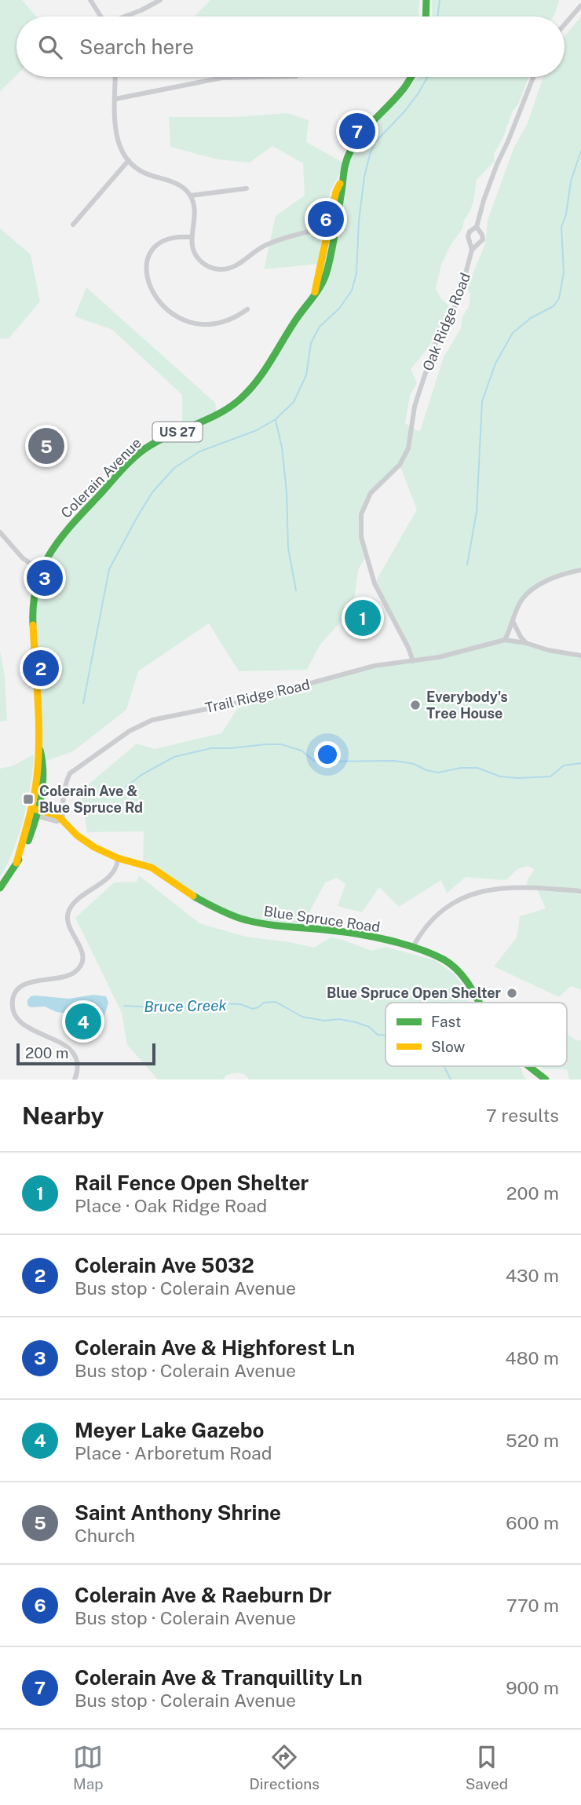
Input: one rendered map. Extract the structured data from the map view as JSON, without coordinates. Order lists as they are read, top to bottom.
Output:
{
  "streets": {
    "main road": ["US 27", "Colerain Avenue", "Blue Spruce Road"],
    "street": ["Oak Ridge Road", "Trail Ridge Road"]
  },
  "crossings": [
    ["Oak Ridge Road", "Trail Ridge Road"],
    ["Colerain Avenue", "Blue Spruce Road"],
    ["Trail Ridge Road", "Blue Spruce Road"]
  ],
  "water": ["Bruce Creek"],
  "places": {
    "other": ["Everybody's Tree House", "Blue Spruce Open Shelter"],
    "transit": ["Colerain Ave & Blue Spruce Rd"]
  },
  "legend": ["Fast", "Slow"],
  "scale_bar": "200 m",
  "page": {
    "search": "Search here",
    "pins": [
      "7",
      "6",
      "5",
      "3",
      "1",
      "2",
      "4"
    ],
    "scale": "200 m",
    "heading": ["Nearby", "7 results"],
    "list": [
      {
        "mark": "1",
        "name": "Rail Fence Open Shelter",
        "note": "Place · Oak Ridge Road",
        "value": "200 m"
      },
      {
        "mark": "2",
        "name": "Colerain Ave 5032",
        "note": "Bus stop · Colerain Avenue",
        "value": "430 m"
      },
      {
        "mark": "3",
        "name": "Colerain Ave & Highforest Ln",
        "note": "Bus stop · Colerain Avenue",
        "value": "480 m"
      },
      {
        "mark": "4",
        "name": "Meyer Lake Gazebo",
        "note": "Place · Arboretum Road",
        "value": "520 m"
      },
      {
        "mark": "5",
        "name": "Saint Anthony Shrine",
        "note": "Church",
        "value": "600 m"
      },
      {
        "mark": "6",
        "name": "Colerain Ave & Raeburn Dr",
        "note": "Bus stop · Colerain Avenue",
        "value": "770 m"
      },
      {
        "mark": "7",
        "name": "Colerain Ave & Tranquillity Ln",
        "note": "Bus stop · Colerain Avenue",
        "value": "900 m"
      }
    ],
    "nav": ["Map", "Directions", "Saved"]
  }
}
